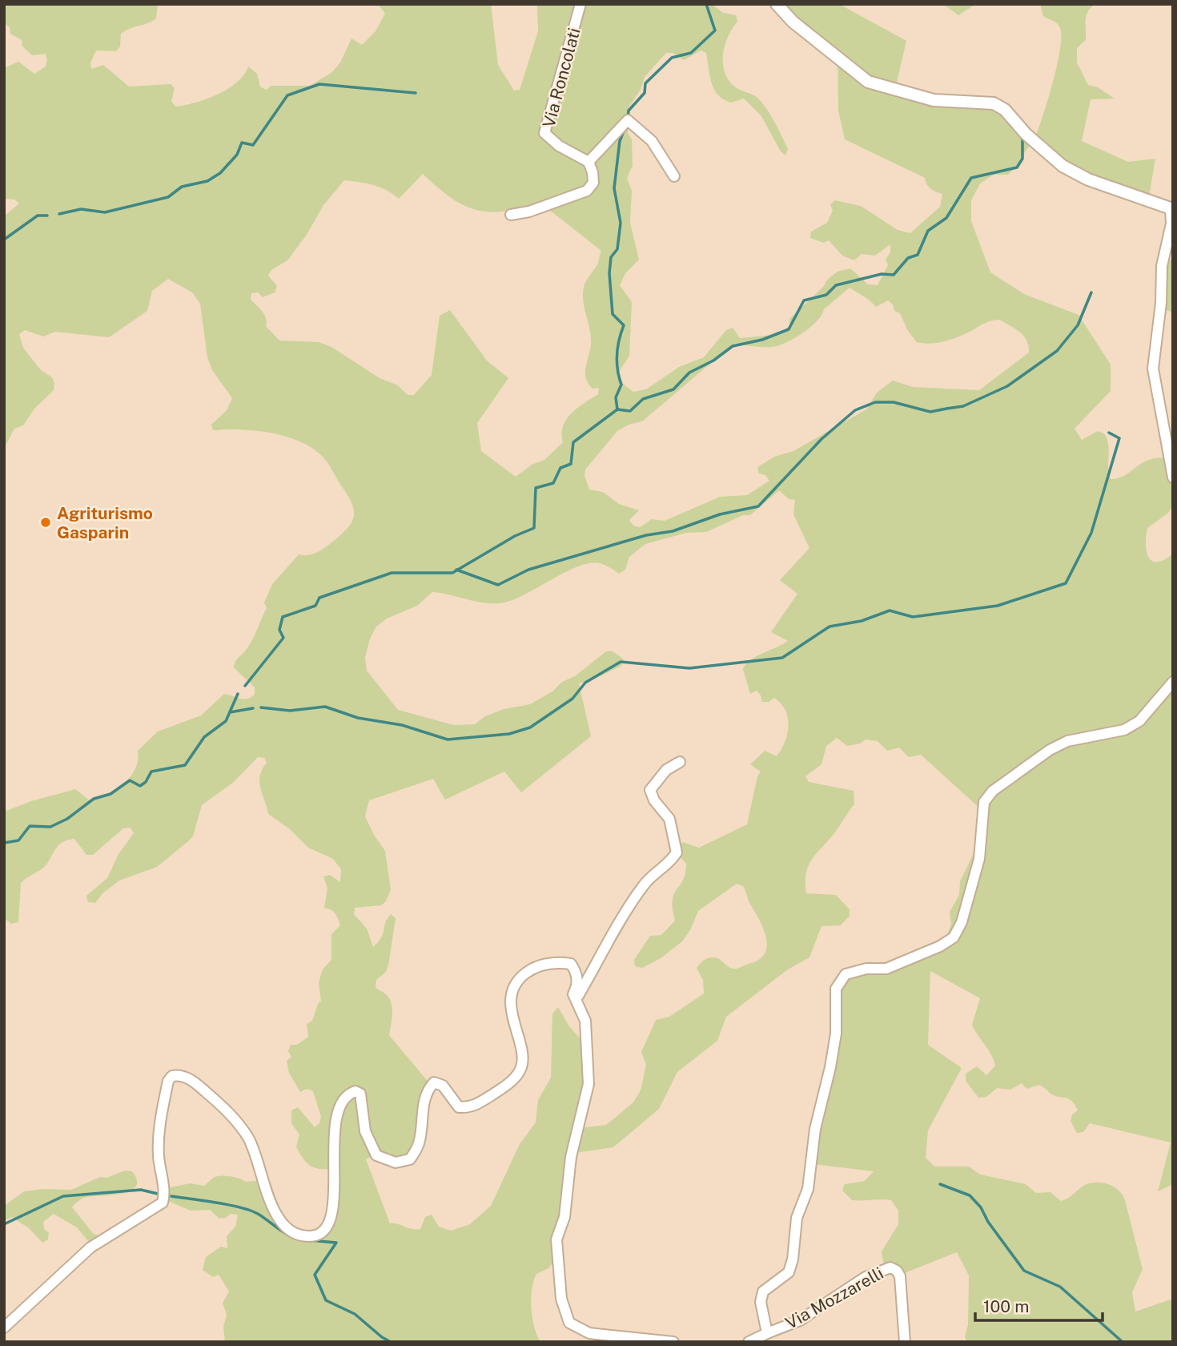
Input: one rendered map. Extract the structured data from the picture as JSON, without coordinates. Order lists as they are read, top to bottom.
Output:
{
  "streets": {
    "street": ["Via Roncolati", "Via Mozzarelli"]
  },
  "places": ["Agriturismo Gasparin"],
  "scale_bar": "100 m"
}
